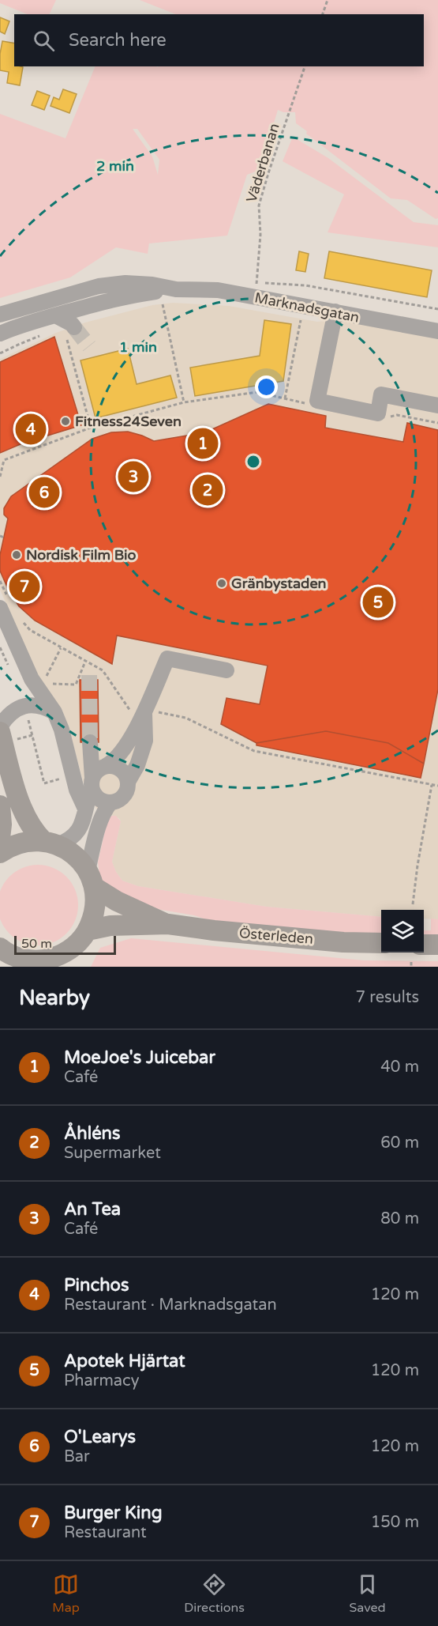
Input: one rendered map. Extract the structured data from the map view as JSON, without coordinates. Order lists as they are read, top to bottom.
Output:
{
  "streets": {
    "main road": ["Österleden"],
    "street": ["Marknadsgatan"],
    "path": ["Väderbanan"]
  },
  "crossings": [
    ["Väderbanan", "Marknadsgatan"]
  ],
  "places": ["Fitness24Seven", "Nordisk Film Bio", "Gränbystaden"],
  "scale_bar": "50 m",
  "page": {
    "search": "Search here",
    "pins": [
      "4",
      "1",
      "3",
      "2",
      "6",
      "7",
      "5"
    ],
    "scale": "50 m",
    "heading": ["Nearby", "7 results"],
    "list": [
      {
        "mark": "1",
        "name": "MoeJoe's Juicebar",
        "note": "Café",
        "value": "40 m"
      },
      {
        "mark": "2",
        "name": "Åhléns",
        "note": "Supermarket",
        "value": "60 m"
      },
      {
        "mark": "3",
        "name": "An Tea",
        "note": "Café",
        "value": "80 m"
      },
      {
        "mark": "4",
        "name": "Pinchos",
        "note": "Restaurant · Marknadsgatan",
        "value": "120 m"
      },
      {
        "mark": "5",
        "name": "Apotek Hjärtat",
        "note": "Pharmacy",
        "value": "120 m"
      },
      {
        "mark": "6",
        "name": "O'Learys",
        "note": "Bar",
        "value": "120 m"
      },
      {
        "mark": "7",
        "name": "Burger King",
        "note": "Restaurant",
        "value": "150 m"
      }
    ],
    "nav": ["Map", "Directions", "Saved"]
  },
  "rings": ["2 min", "1 min"]
}
